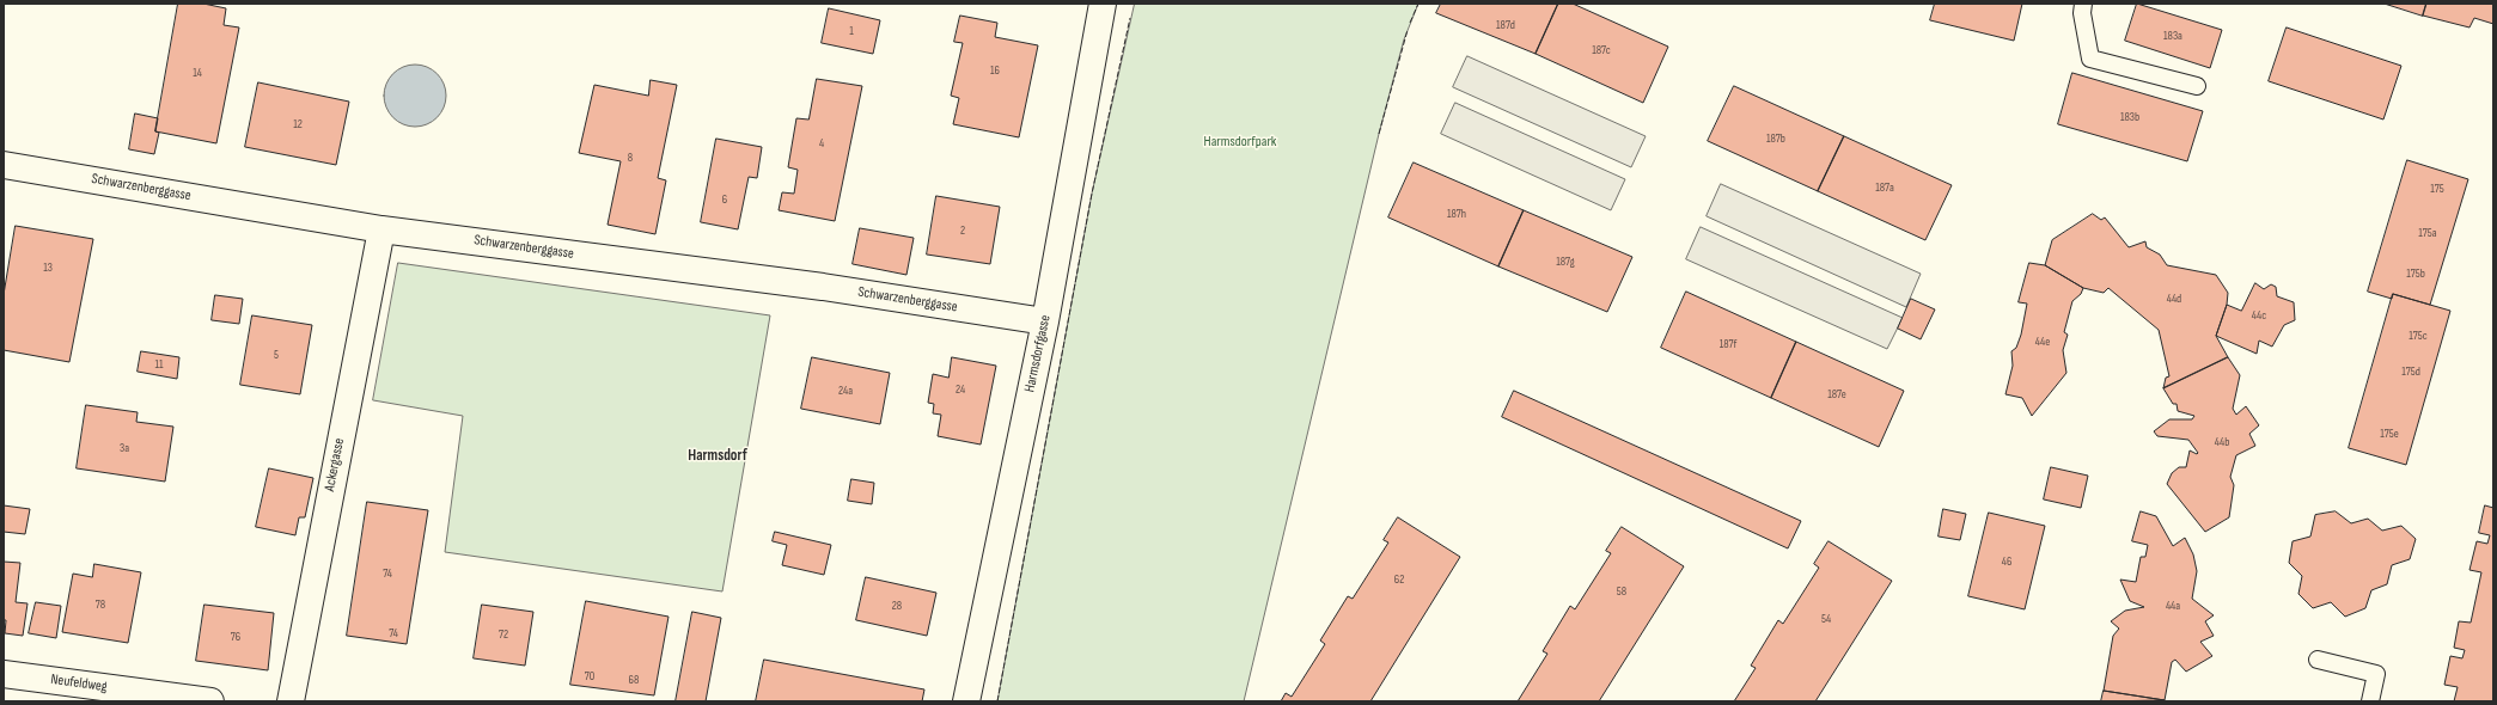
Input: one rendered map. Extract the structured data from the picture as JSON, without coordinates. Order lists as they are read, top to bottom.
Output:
{
  "streets": {
    "street": [
      "Schwarzenberggasse",
      "Harmsdorfgasse",
      "Ackergasse",
      "Neufeldweg"
    ]
  },
  "crossings": [
    ["Schwarzenberggasse", "Harmsdorfgasse"],
    ["Schwarzenberggasse", "Ackergasse"]
  ],
  "districts": ["Harmsdorf"],
  "parks": ["Harmsdorfpark"],
  "house_numbers": [
    "187d",
    "1",
    "183a",
    "187c",
    "16",
    "14",
    "183b",
    "12",
    "187b",
    "4",
    "8",
    "187a",
    "175",
    "6",
    "187h",
    "2",
    "175a",
    "187g",
    "13",
    "175b",
    "44d",
    "44c",
    "175c",
    "44e",
    "187f",
    "5",
    "11",
    "175d",
    "24",
    "24a",
    "187e",
    "175e",
    "44b",
    "3a",
    "46",
    "74",
    "62",
    "58",
    "78",
    "28",
    "44a",
    "54",
    "74",
    "72",
    "76",
    "70",
    "68"
  ]
}
